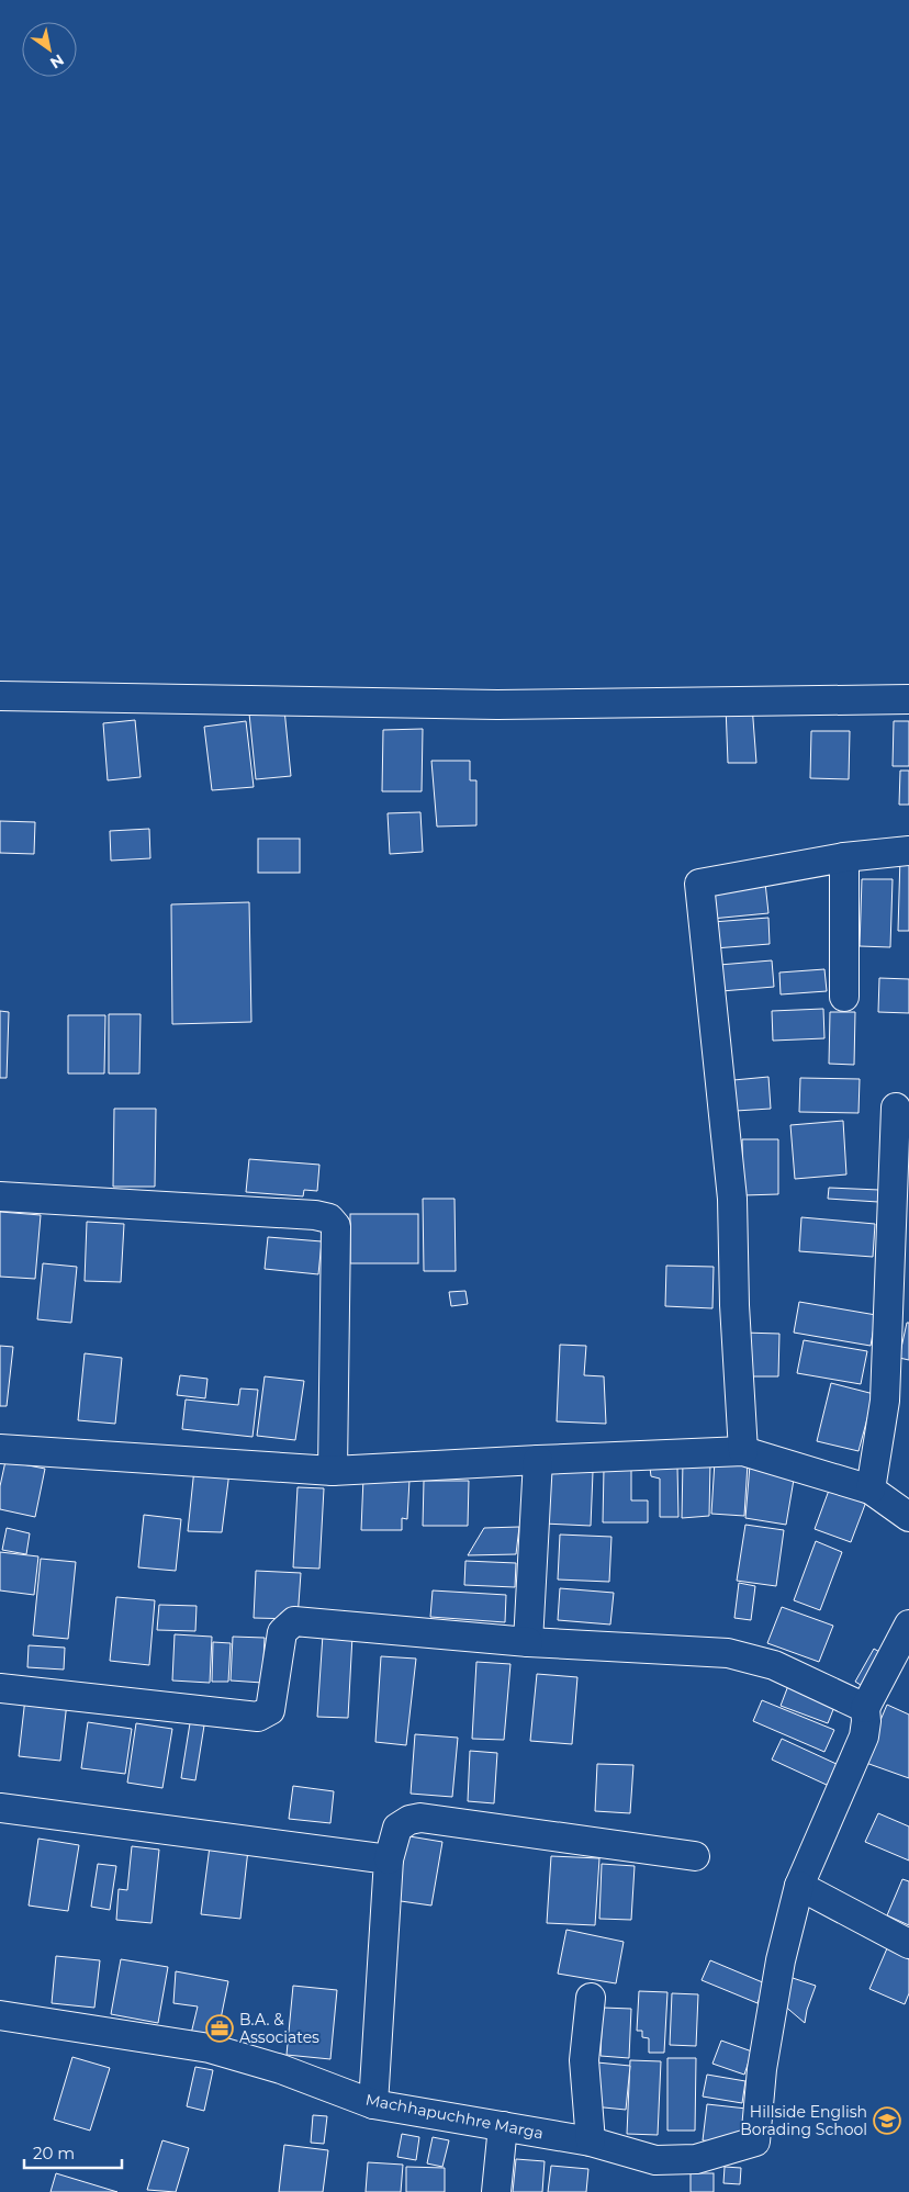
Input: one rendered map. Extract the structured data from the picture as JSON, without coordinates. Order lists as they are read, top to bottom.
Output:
{
  "streets": {
    "street": ["Machhapuchhre Marga"]
  },
  "places": {
    "office": ["B.A. & Associates"],
    "school or university": ["Hillside English Borading School"]
  },
  "scale_bar": "20 m",
  "north": "bottom right"
}
